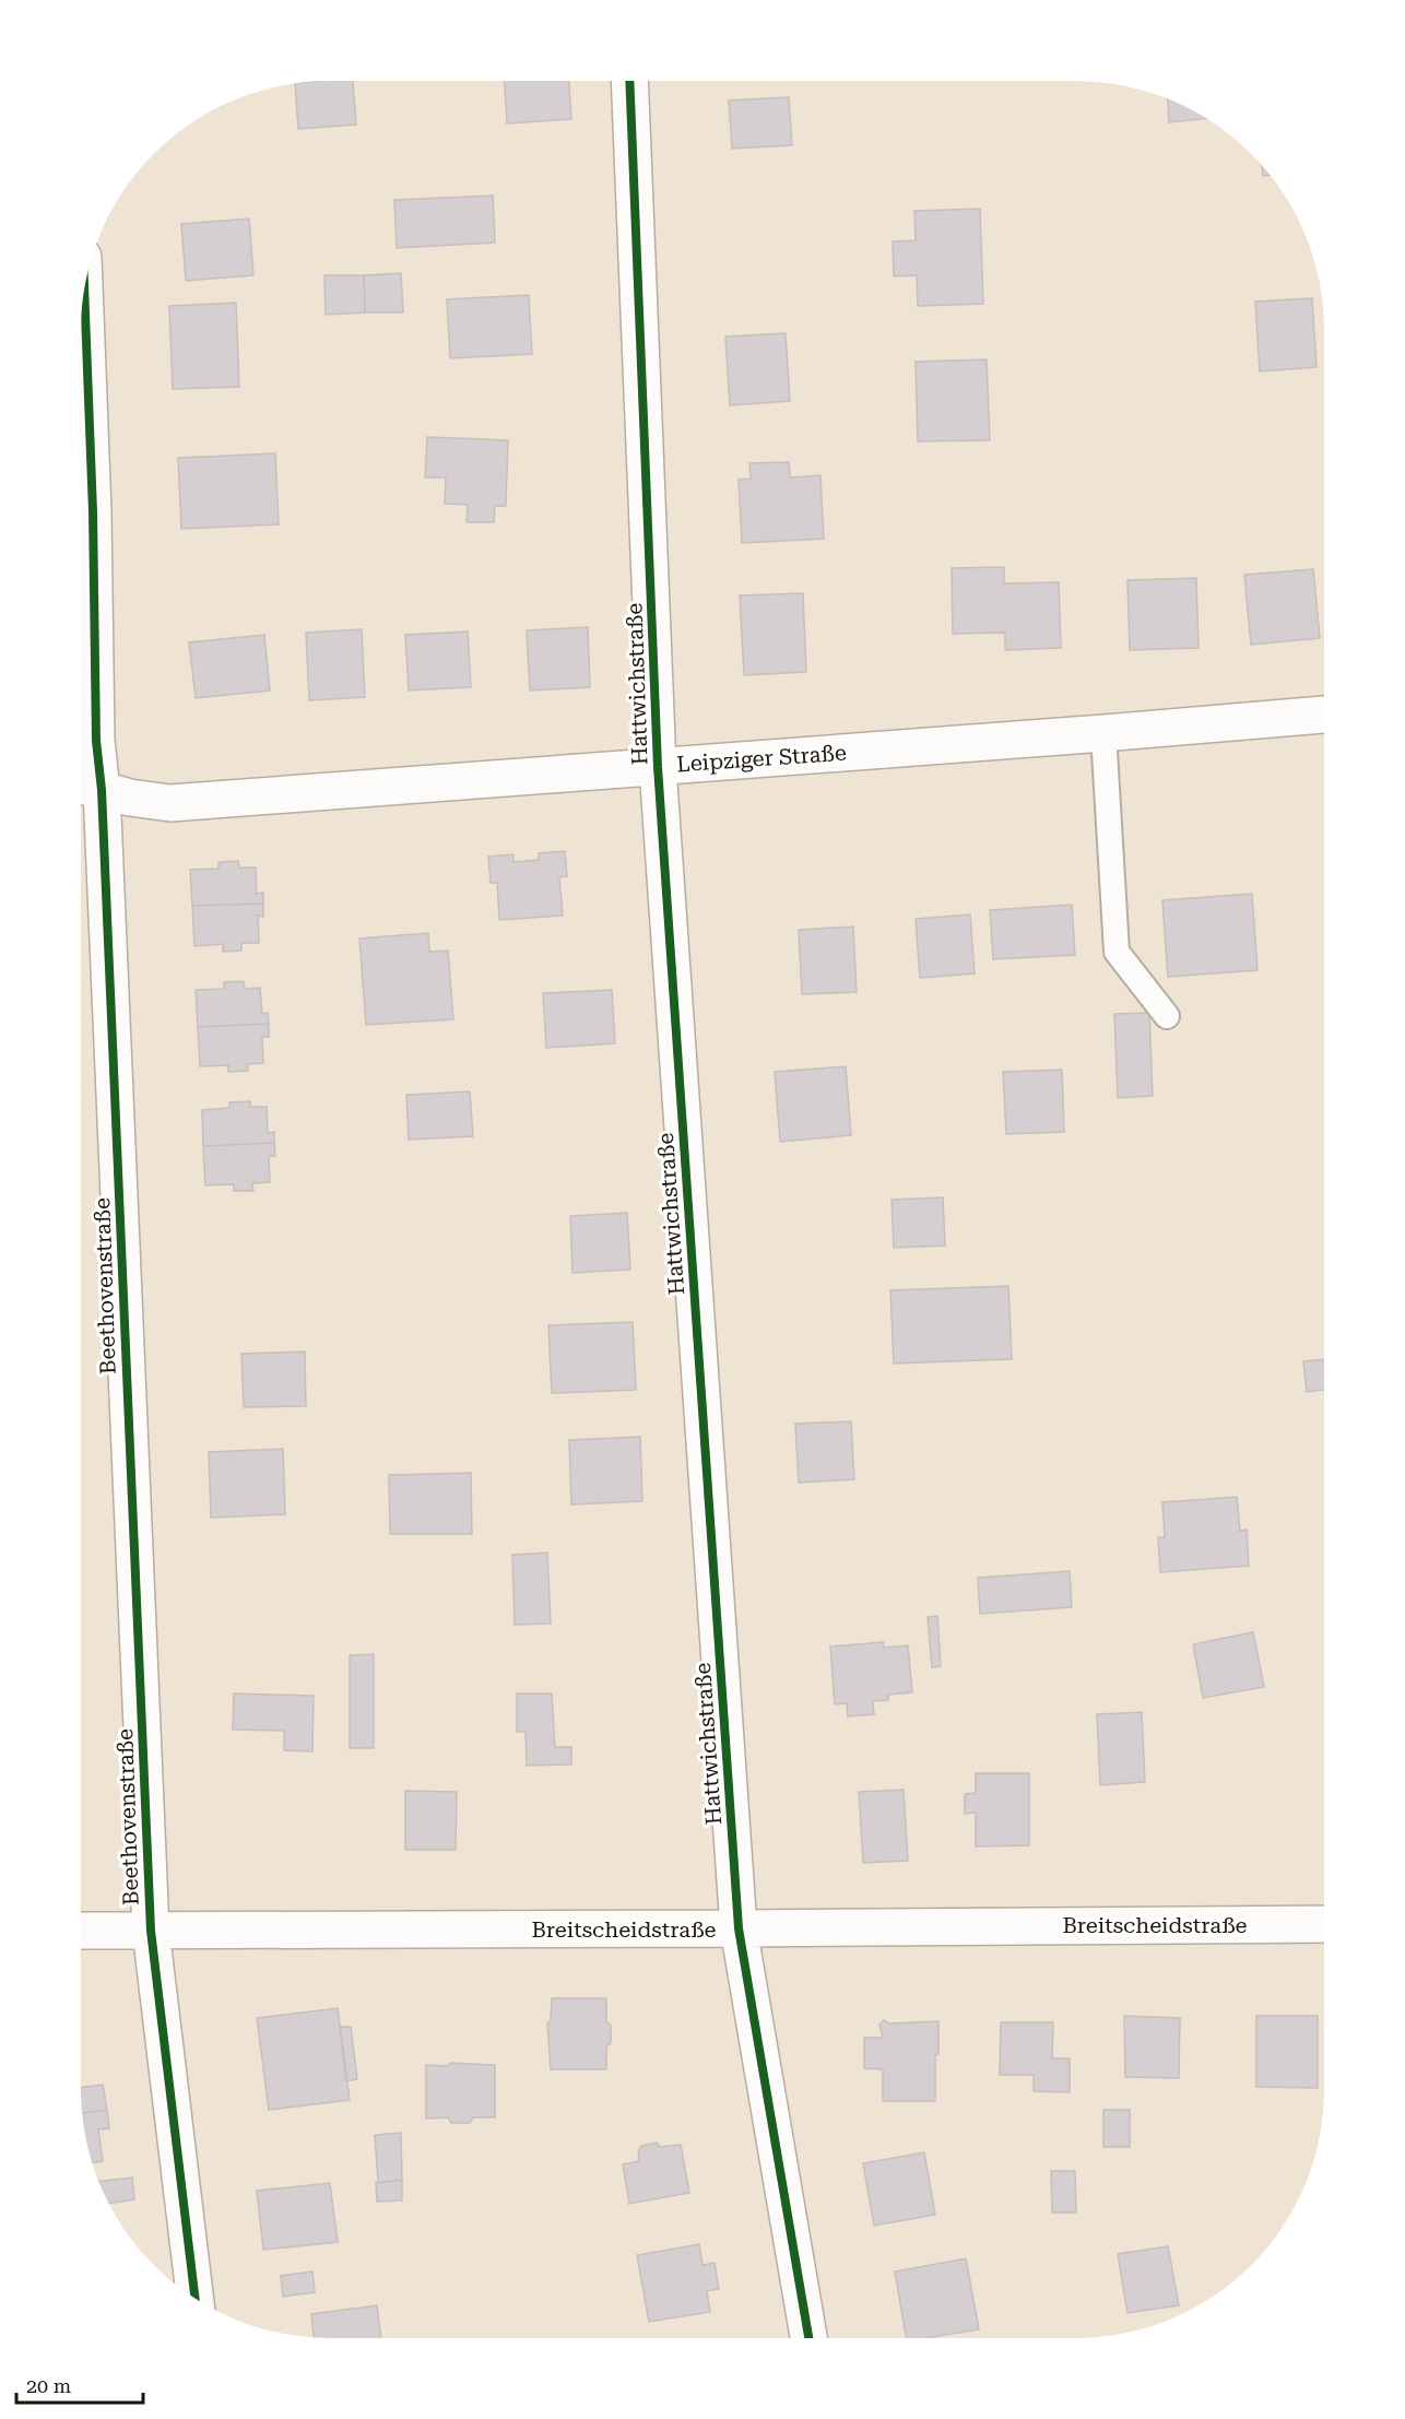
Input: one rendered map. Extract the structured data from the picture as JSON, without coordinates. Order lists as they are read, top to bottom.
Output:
{
  "streets": {
    "street": [
      "Hattwichstraße",
      "Leipziger Straße",
      "Beethovenstraße",
      "Breitscheidstraße"
    ]
  },
  "crossings": [
    ["Hattwichstraße", "Leipziger Straße"],
    ["Hattwichstraße", "Breitscheidstraße"],
    ["Leipziger Straße", "Beethovenstraße"],
    ["Beethovenstraße", "Breitscheidstraße"]
  ],
  "scale_bar": "20 m"
}
